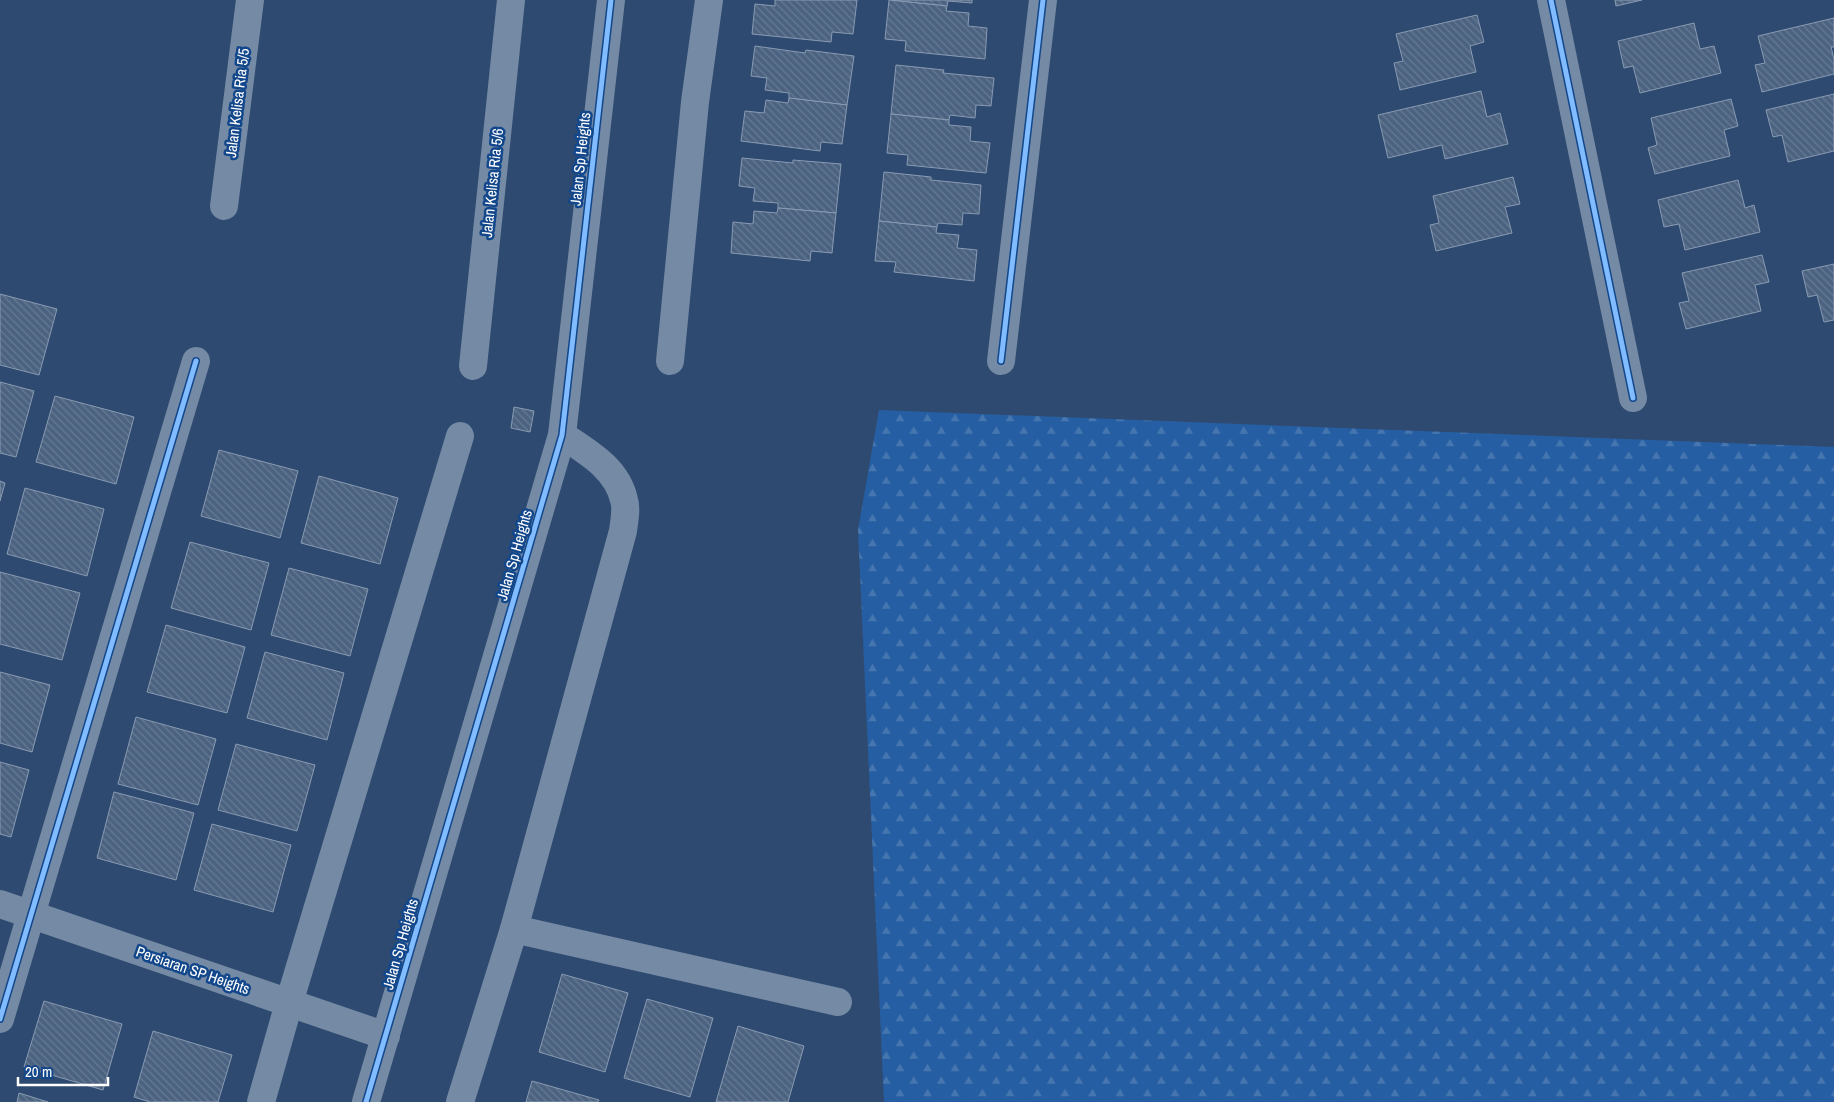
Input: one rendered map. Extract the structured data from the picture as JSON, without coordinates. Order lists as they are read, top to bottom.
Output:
{
  "streets": {
    "street": [
      "Jalan Kelisa Ria 5/5",
      "Jalan Sp Heights",
      "Jalan Kelisa Ria 5/6",
      "Persiaran SP Heights"
    ]
  },
  "crossings": [
    ["Jalan Sp Heights", "Persiaran SP Heights"]
  ],
  "scale_bar": "20 m"
}
